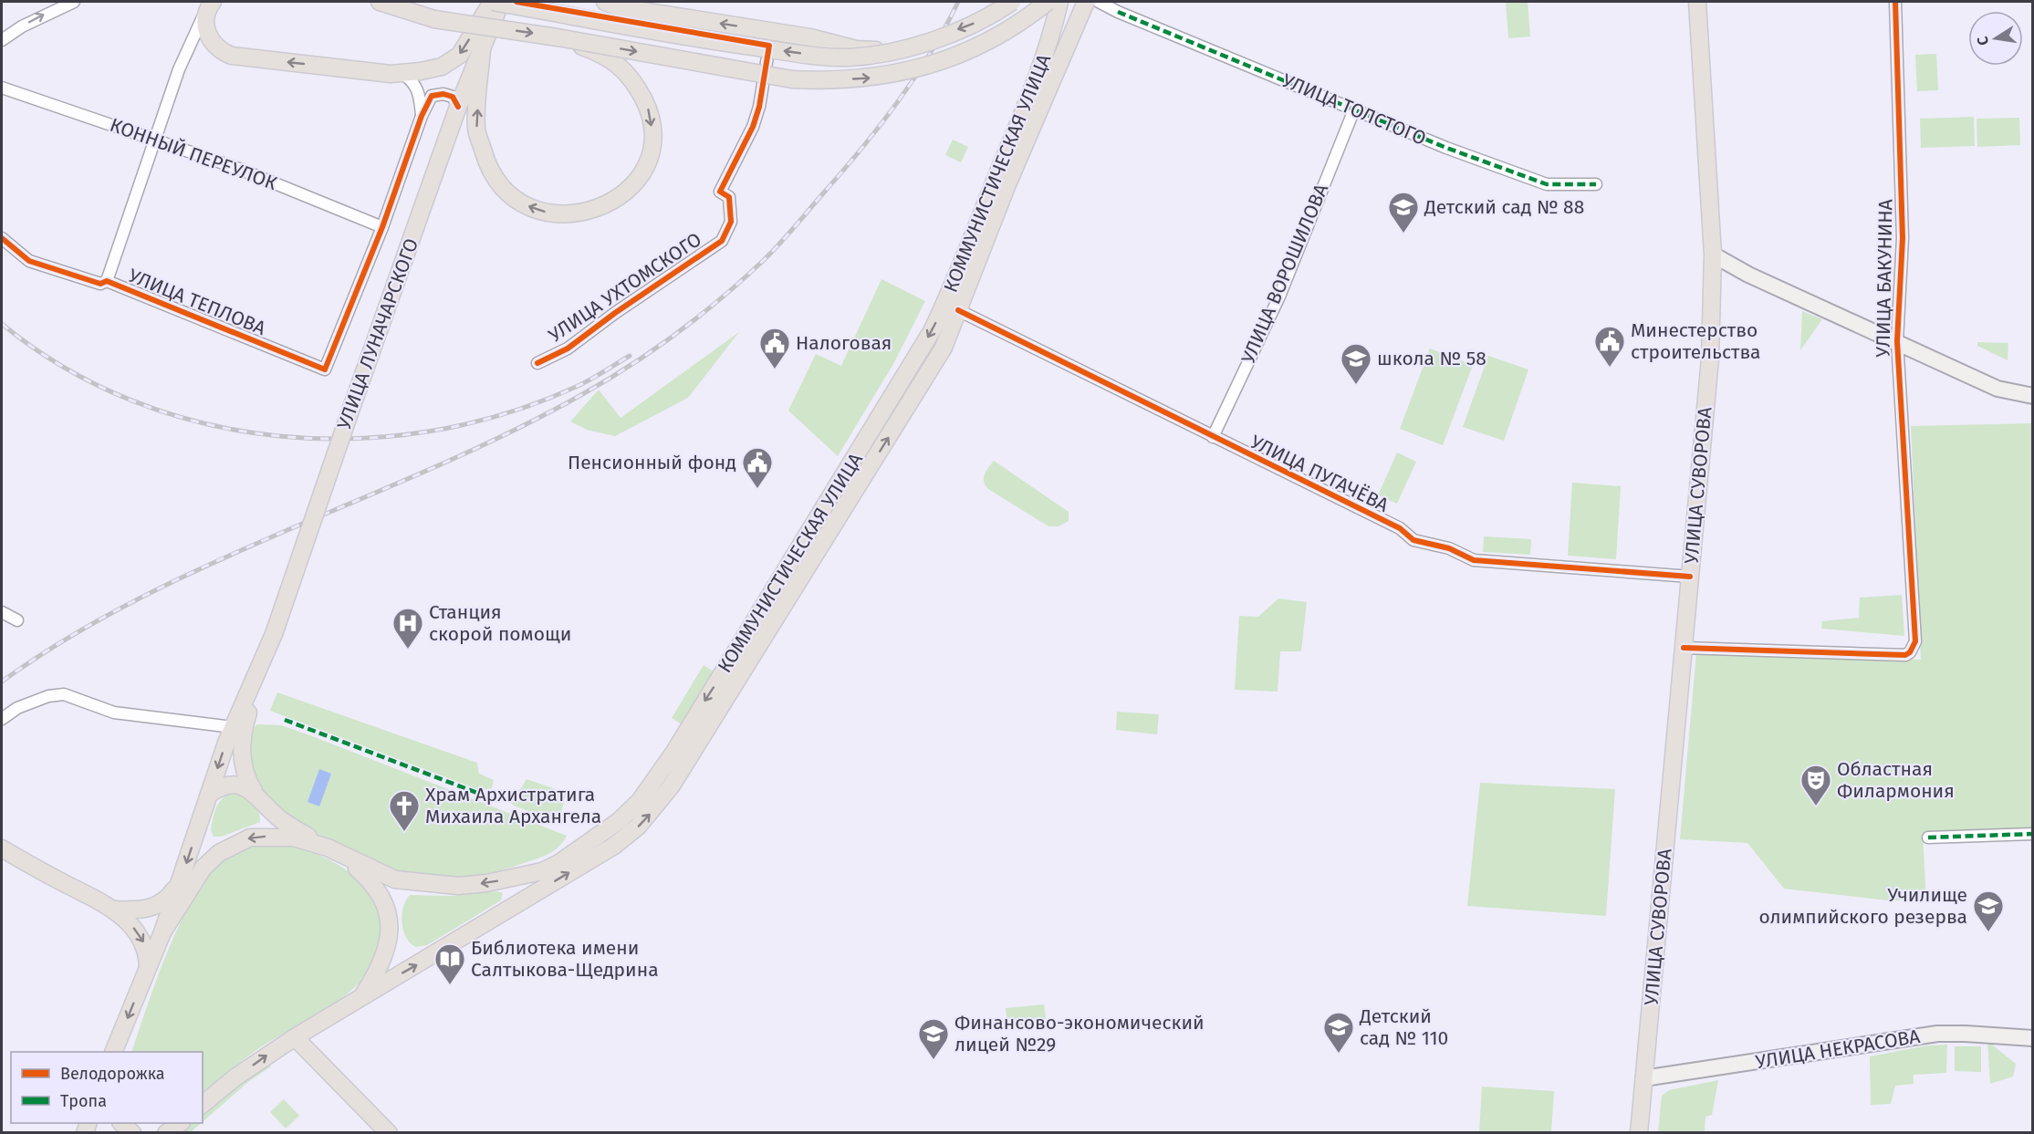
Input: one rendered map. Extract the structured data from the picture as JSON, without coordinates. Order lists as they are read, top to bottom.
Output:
{
  "streets": {
    "main road": [
      "КОММУНИСТИЧЕСКАЯ УЛИЦА",
      "УЛИЦА ЛУНАЧАРСКОГО",
      "УЛИЦА СУВОРОВА",
      "УЛИЦА НЕКРАСОВА"
    ],
    "street": [
      "УЛИЦА ТОЛСТОГО",
      "КОННЫЙ ПЕРЕУЛОК",
      "УЛИЦА ВОРОШИЛОВА",
      "УЛИЦА БАКУНИНА",
      "УЛИЦА УХТОМСКОГО",
      "УЛИЦА ТЕПЛОВА",
      "УЛИЦА ПУГАЧЁВА"
    ]
  },
  "crossings": [
    ["УЛИЦА ТОЛСТОГО", "УЛИЦА ВОРОШИЛОВА"],
    ["КОННЫЙ ПЕРЕУЛОК", "УЛИЦА ТЕПЛОВА"],
    ["КОММУНИСТИЧЕСКАЯ УЛИЦА", "УЛИЦА ПУГАЧЁВА"],
    ["УЛИЦА ВОРОШИЛОВА", "УЛИЦА ПУГАЧЁВА"],
    ["УЛИЦА БАКУНИНА", "УЛИЦА СУВОРОВА"],
    ["УЛИЦА ПУГАЧЁВА", "УЛИЦА СУВОРОВА"],
    ["УЛИЦА СУВОРОВА", "УЛИЦА НЕКРАСОВА"]
  ],
  "places": {
    "school or university": [
      "Детский сад № 88",
      "школа № 58",
      "Училище олимпийского резерва",
      "Детский сад № 110",
      "Финансово-экономический лицей №29"
    ],
    "public building": ["Минестерство строительства", "Налоговая", "Пенсионный фонд"],
    "hospital": ["Станция скорой помощи"],
    "theatre": ["Областная Филармония"],
    "church": ["Храм Архистратига Михаила Архангела"],
    "library": ["Библиотека имени Салтыкова-Щедрина"]
  },
  "legend": ["Велодорожка", "Тропа"],
  "north": "left"
}
